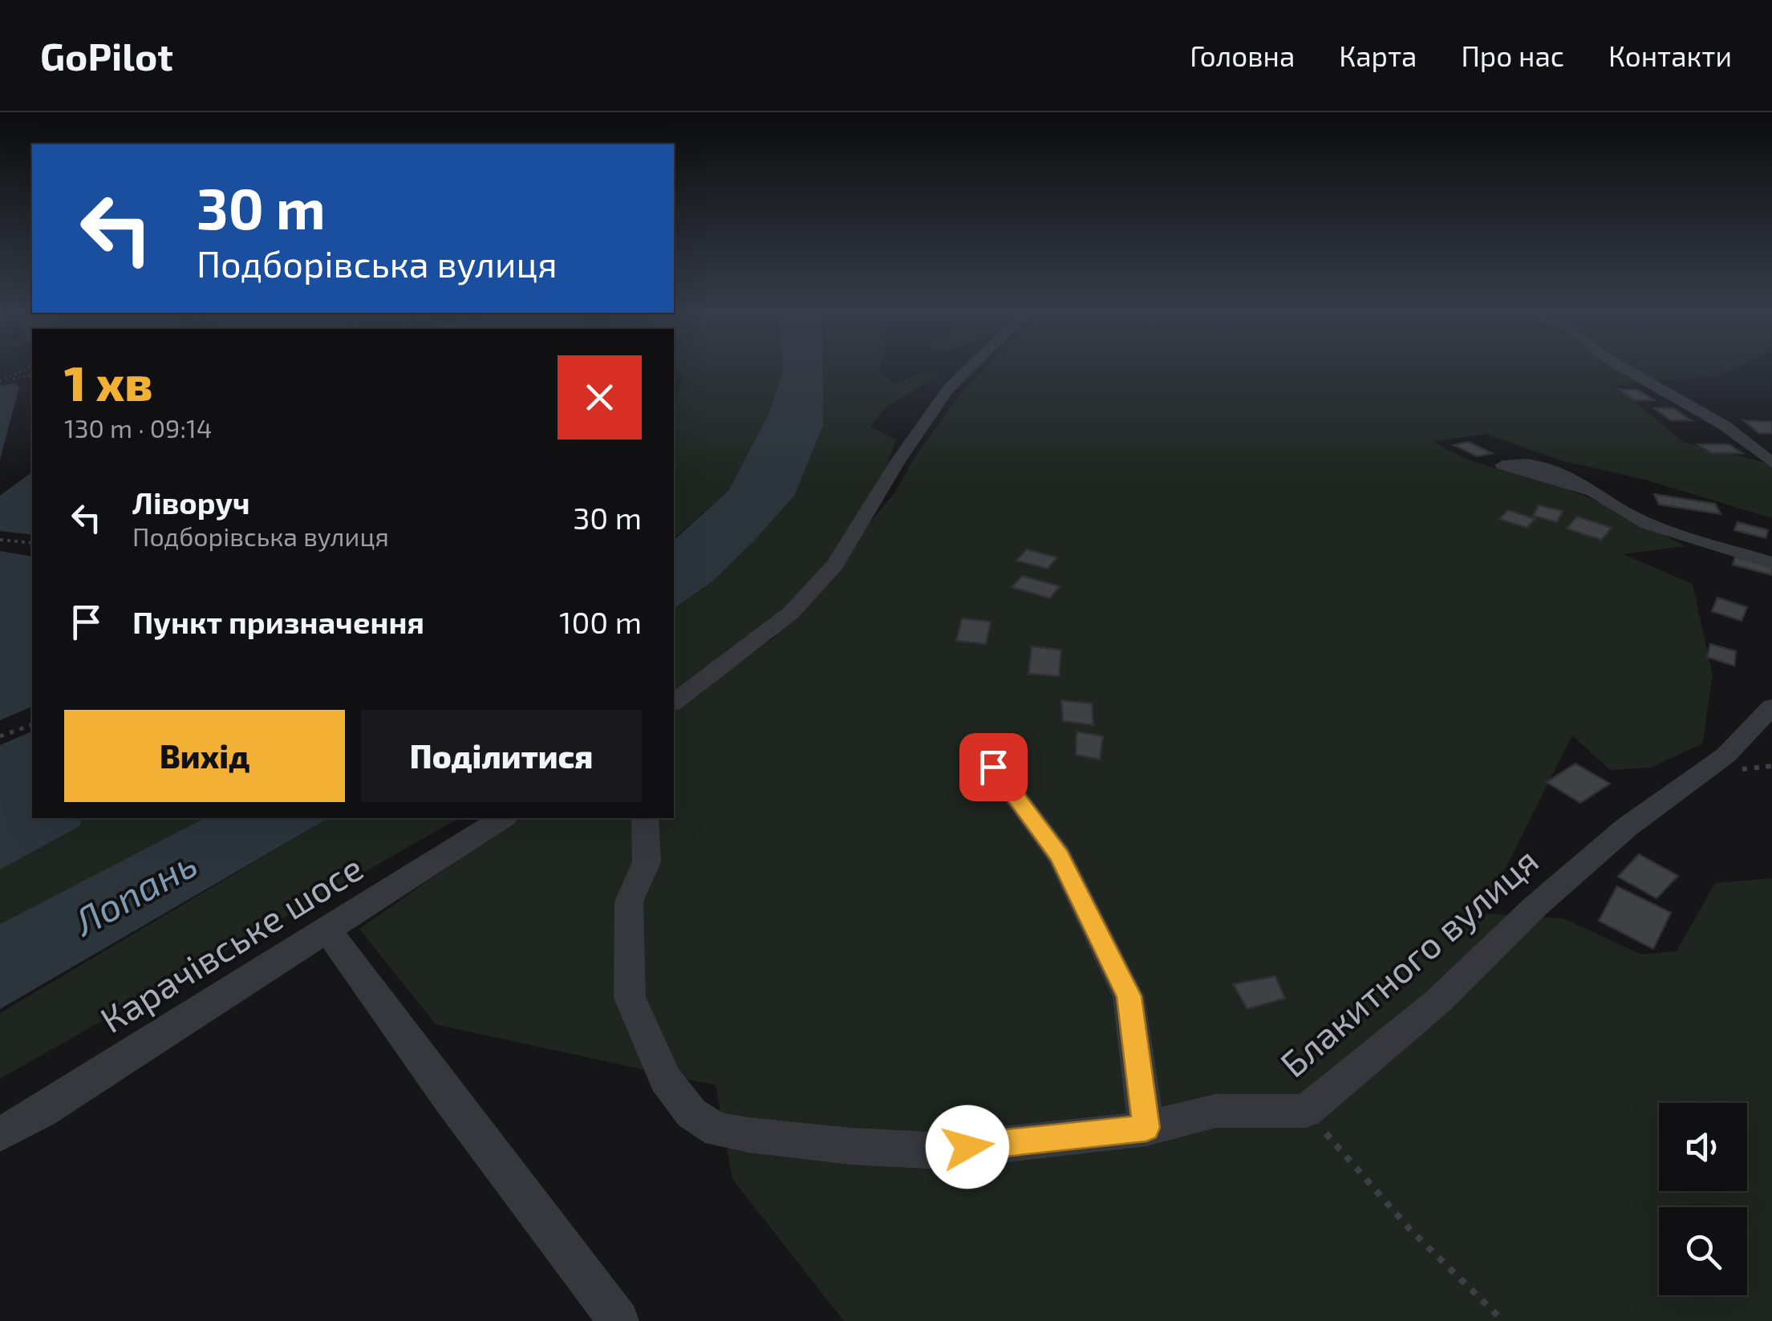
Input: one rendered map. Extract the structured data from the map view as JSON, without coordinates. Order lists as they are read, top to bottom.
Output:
{
  "streets": {
    "street": ["Карачівське шосе", "Блакитного вулиця"]
  },
  "water": ["Лопань"],
  "page": {
    "header": "GoPilot",
    "nav": [
      "Головна",
      "Карта",
      "Про нас",
      "Контакти"
    ],
    "turn": ["30 m", "Подборівська вулиця"],
    "heading": ["1 хв", "130 m · 09:14"],
    "list": [
      {
        "name": "Ліворуч",
        "note": "Подборівська вулиця",
        "value": "30 m"
      },
      {
        "name": "Пункт призначення",
        "value": "100 m"
      }
    ],
    "buttons": ["Вихід", "Поділитися"]
  }
}
